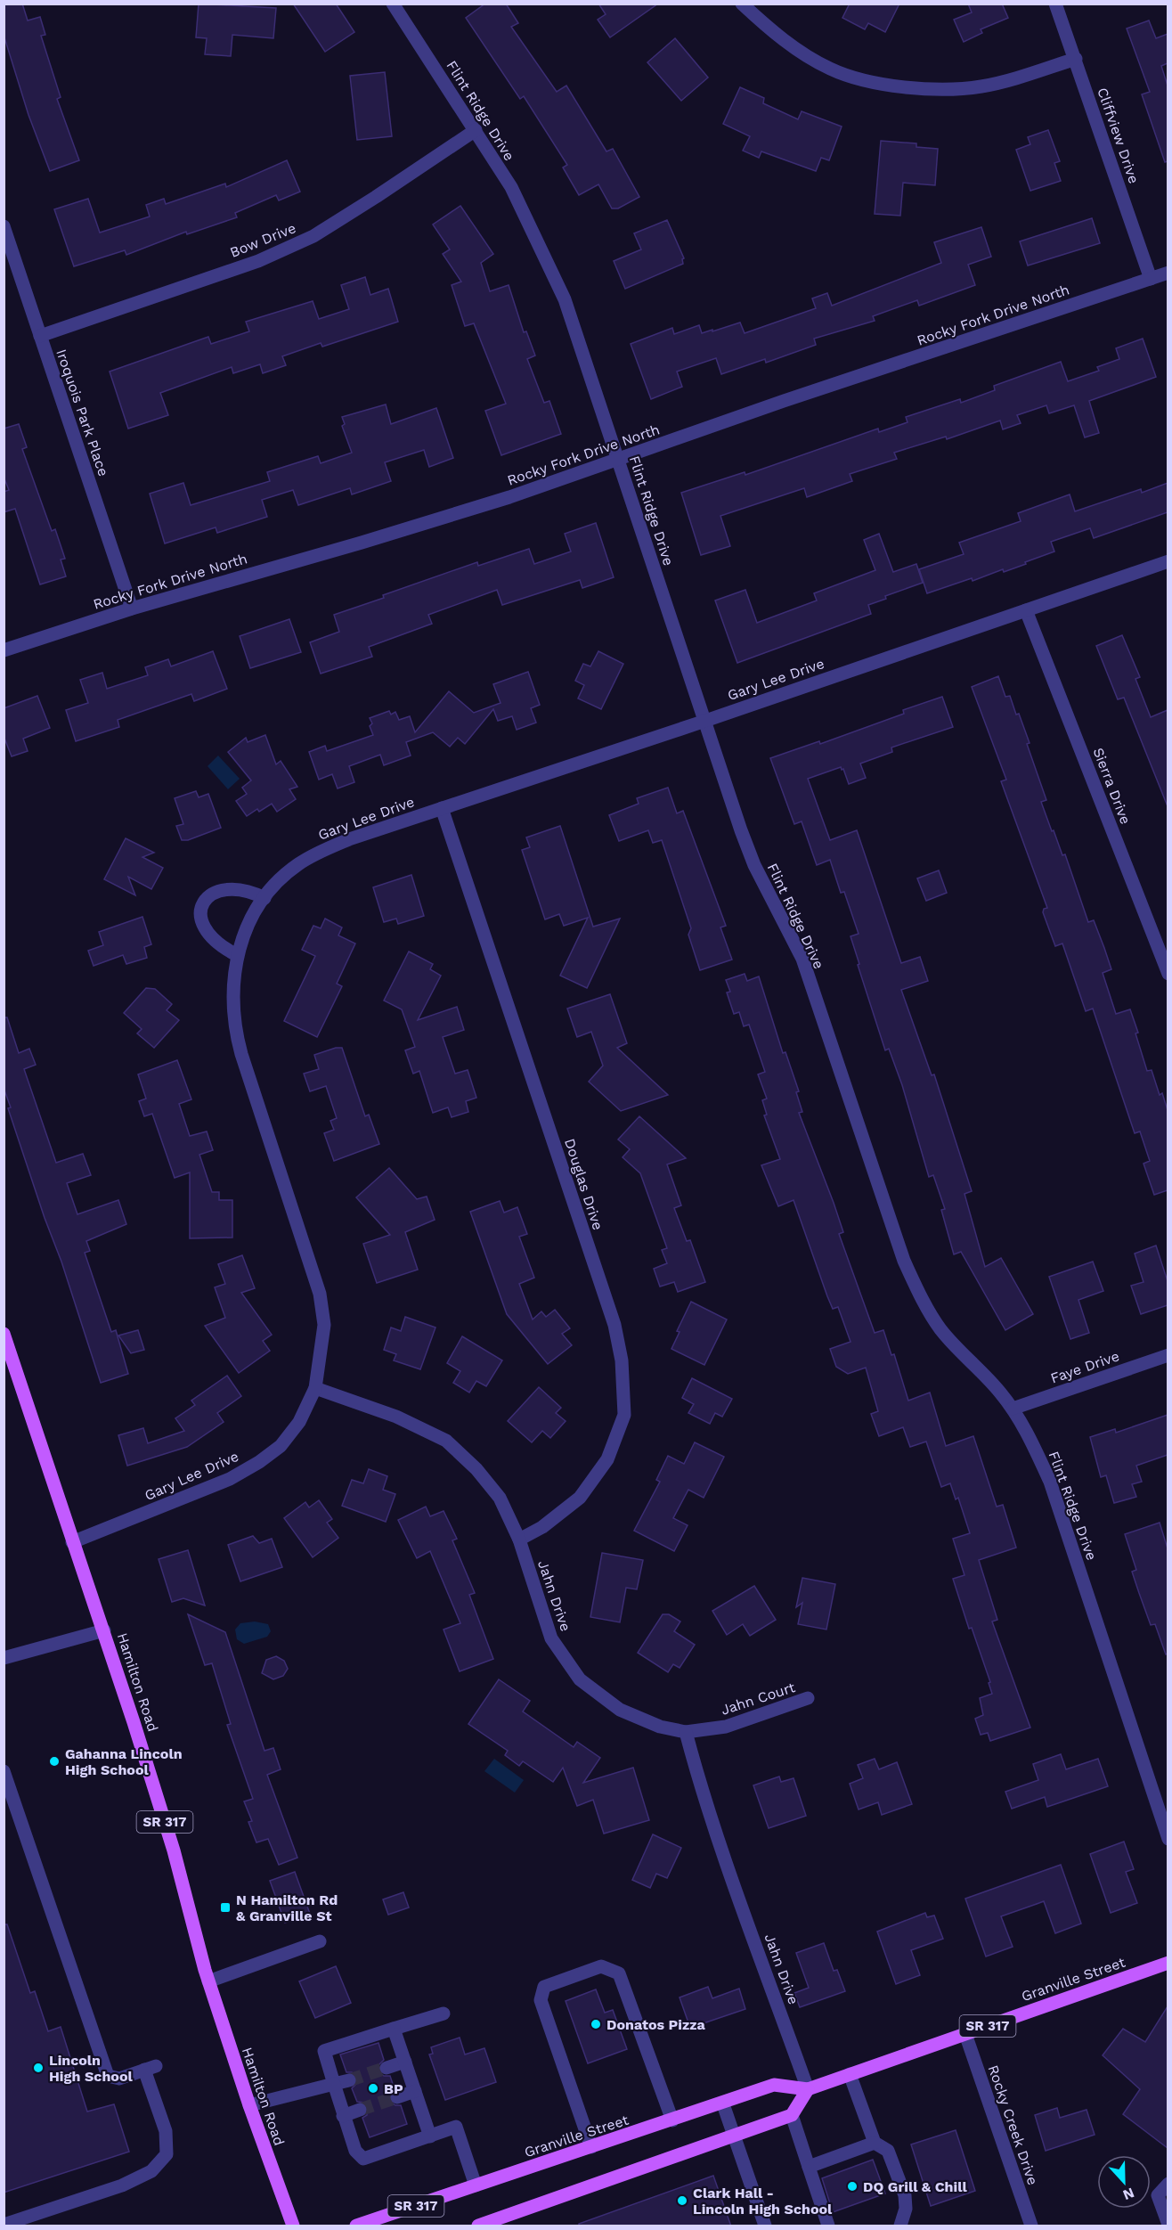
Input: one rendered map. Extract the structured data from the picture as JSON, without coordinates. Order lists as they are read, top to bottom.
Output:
{
  "streets": {
    "main road": ["Hamilton Road", "SR 317", "Granville Street"],
    "street": [
      "Flint Ridge Drive",
      "Cliffview Drive",
      "Bow Drive",
      "Rocky Fork Drive North",
      "Iroquois Park Place",
      "Gary Lee Drive",
      "Sierra Drive",
      "Douglas Drive",
      "Faye Drive",
      "Jahn Drive",
      "Jahn Court",
      "Rocky Creek Drive"
    ]
  },
  "crossings": [
    ["Flint Ridge Drive", "Bow Drive"],
    ["Flint Ridge Drive", "Rocky Fork Drive North"],
    ["Flint Ridge Drive", "Gary Lee Drive"],
    ["Flint Ridge Drive", "Faye Drive"],
    ["Cliffview Drive", "Rocky Fork Drive North"],
    ["Bow Drive", "Iroquois Park Place"],
    ["Rocky Fork Drive North", "Iroquois Park Place"],
    ["Gary Lee Drive", "Sierra Drive"],
    ["Gary Lee Drive", "Douglas Drive"],
    ["Gary Lee Drive", "Jahn Drive"],
    ["Gary Lee Drive", "Hamilton Road"],
    ["Douglas Drive", "Jahn Drive"],
    ["Jahn Drive", "Jahn Court"],
    ["Jahn Drive", "Granville Street"],
    ["Granville Street", "Rocky Creek Drive"]
  ],
  "places": {
    "other": [
      "Gahanna Lincoln High School",
      "Donatos Pizza",
      "Lincoln High School",
      "BP",
      "DQ Grill & Chill",
      "Clark Hall - Lincoln High School"
    ],
    "transit": ["N Hamilton Rd & Granville St"]
  },
  "north": "bottom"
}
